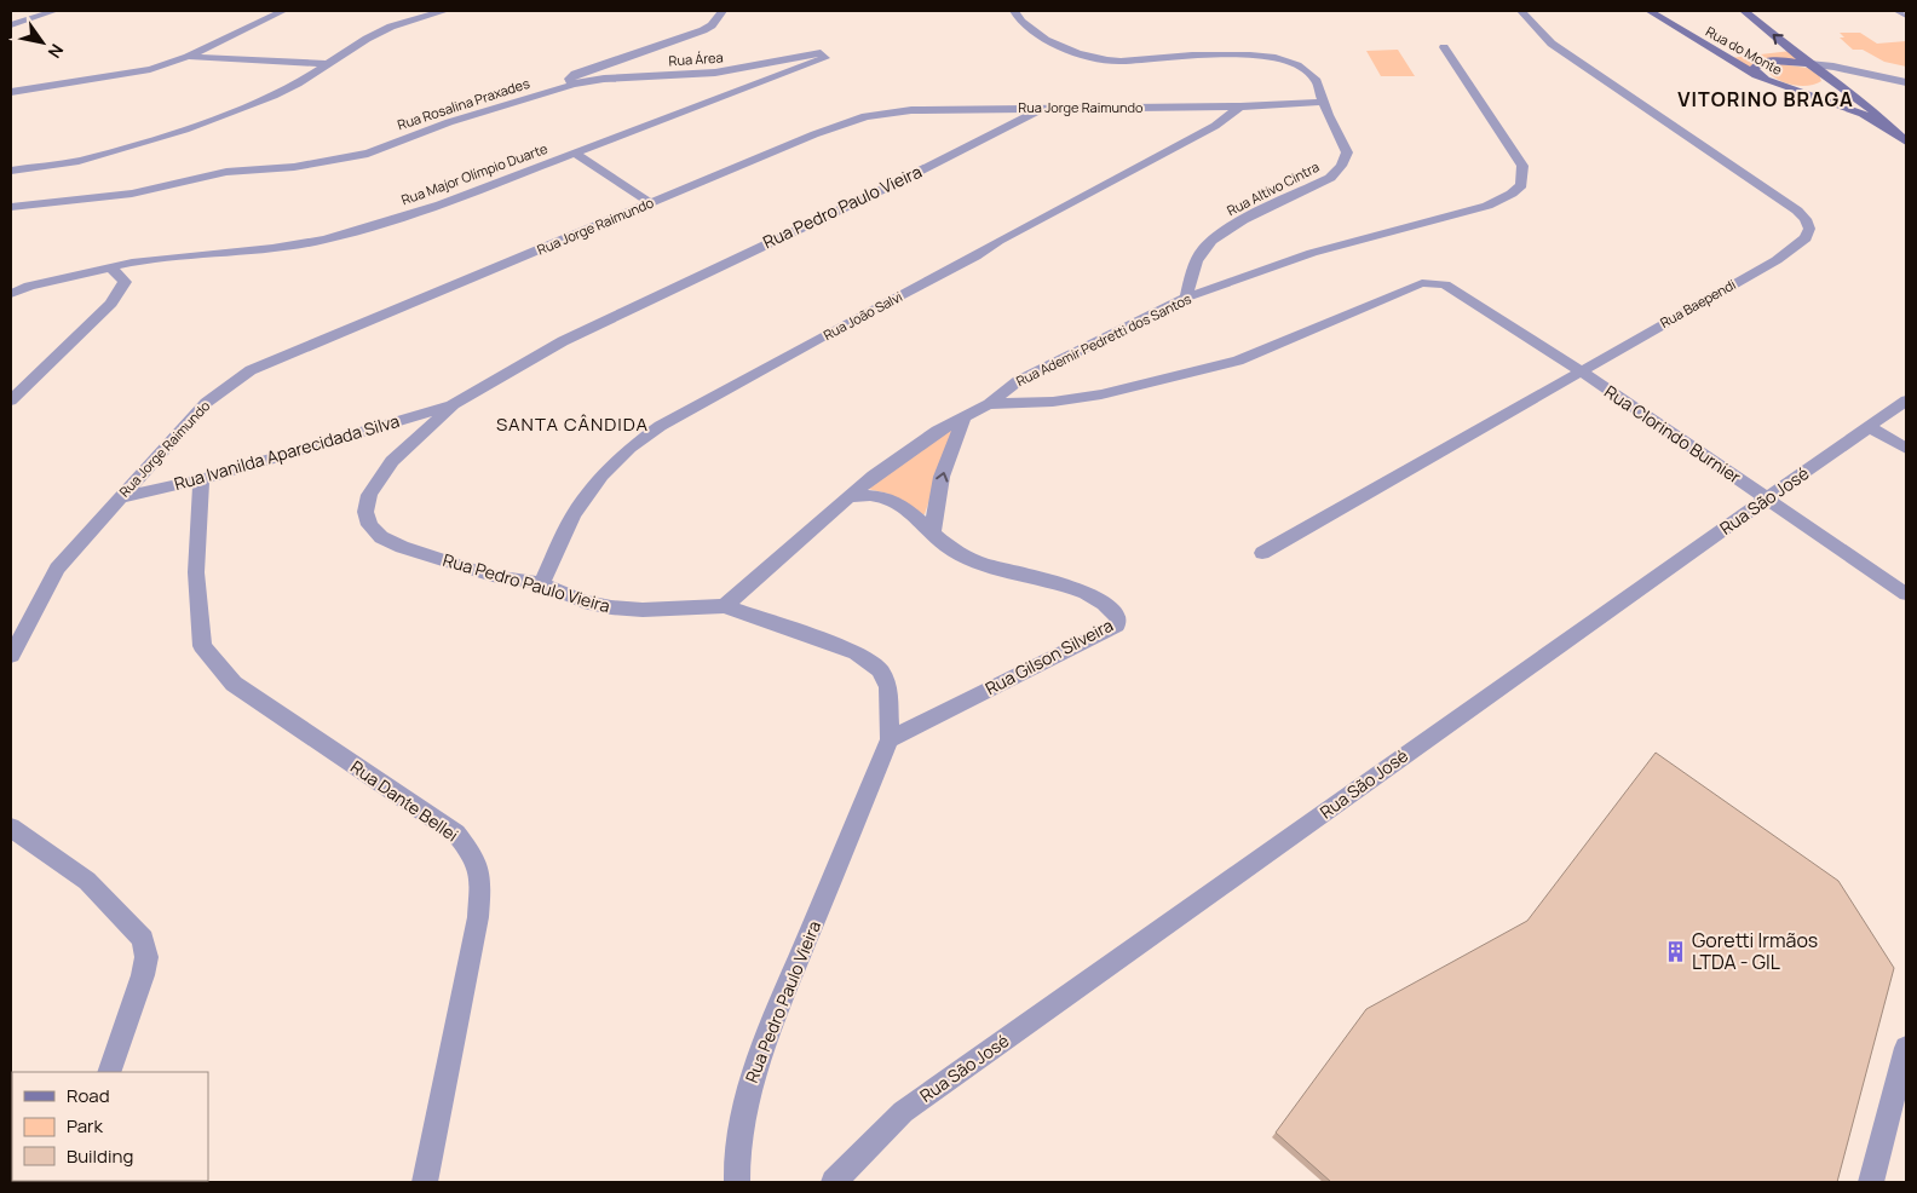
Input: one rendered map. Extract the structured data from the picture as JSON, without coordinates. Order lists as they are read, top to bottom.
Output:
{
  "streets": {
    "main road": ["Rua do Monte"],
    "street": [
      "Rua Área",
      "Rua Rosalina Praxades",
      "Rua Jorge Raimundo",
      "Rua Major Olímpio Duarte",
      "Rua Altivo Cintra",
      "Rua Pedro Paulo Vieira",
      "Rua Baependi",
      "Rua João Salvi",
      "Rua Ademir Pedretti dos Santos",
      "Rua Clorindo Burnier",
      "Rua Ivanilda Aparecidada Silva",
      "Rua São José",
      "Rua Gilson Silveira",
      "Rua Dante Bellei"
    ]
  },
  "crossings": [
    ["Rua Área", "Rua Rosalina Praxades"],
    ["Rua Área", "Rua Major Olímpio Duarte"],
    ["Rua Jorge Raimundo", "Rua Altivo Cintra"],
    ["Rua Jorge Raimundo", "Rua Pedro Paulo Vieira"],
    ["Rua Jorge Raimundo", "Rua João Salvi"],
    ["Rua Jorge Raimundo", "Rua Ivanilda Aparecidada Silva"],
    ["Rua Altivo Cintra", "Rua Ademir Pedretti dos Santos"],
    ["Rua Pedro Paulo Vieira", "Rua João Salvi"],
    ["Rua Pedro Paulo Vieira", "Rua Ademir Pedretti dos Santos"],
    ["Rua Pedro Paulo Vieira", "Rua Ivanilda Aparecidada Silva"],
    ["Rua Pedro Paulo Vieira", "Rua Gilson Silveira"],
    ["Rua Baependi", "Rua Clorindo Burnier"],
    ["Rua Ademir Pedretti dos Santos", "Rua Clorindo Burnier"],
    ["Rua Ademir Pedretti dos Santos", "Rua Gilson Silveira"],
    ["Rua Clorindo Burnier", "Rua São José"],
    ["Rua Ivanilda Aparecidada Silva", "Rua Dante Bellei"]
  ],
  "districts": ["VITORINO BRAGA", "SANTA CÂNDIDA"],
  "places": {
    "building": ["Goretti Irmãos LTDA - GIL"]
  },
  "legend": ["Road", "Park", "Building"],
  "north": "bottom right"
}
